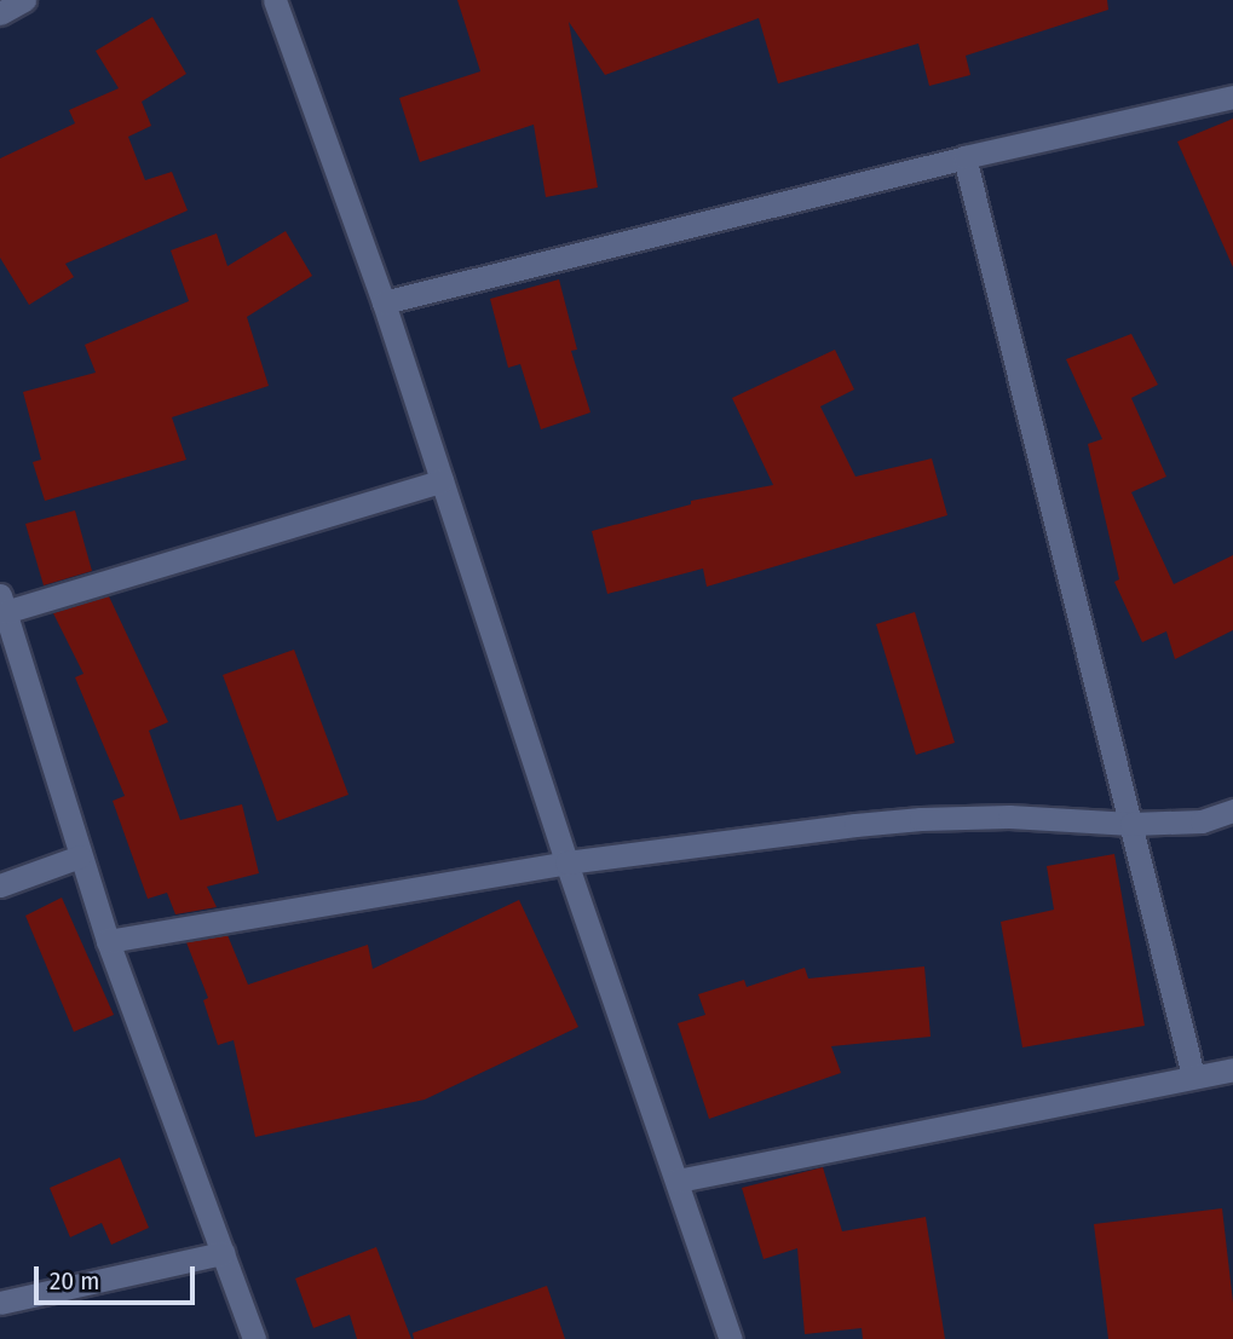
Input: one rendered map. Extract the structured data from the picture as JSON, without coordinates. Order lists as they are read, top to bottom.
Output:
{
  "scale_bar": "20 m"
}
